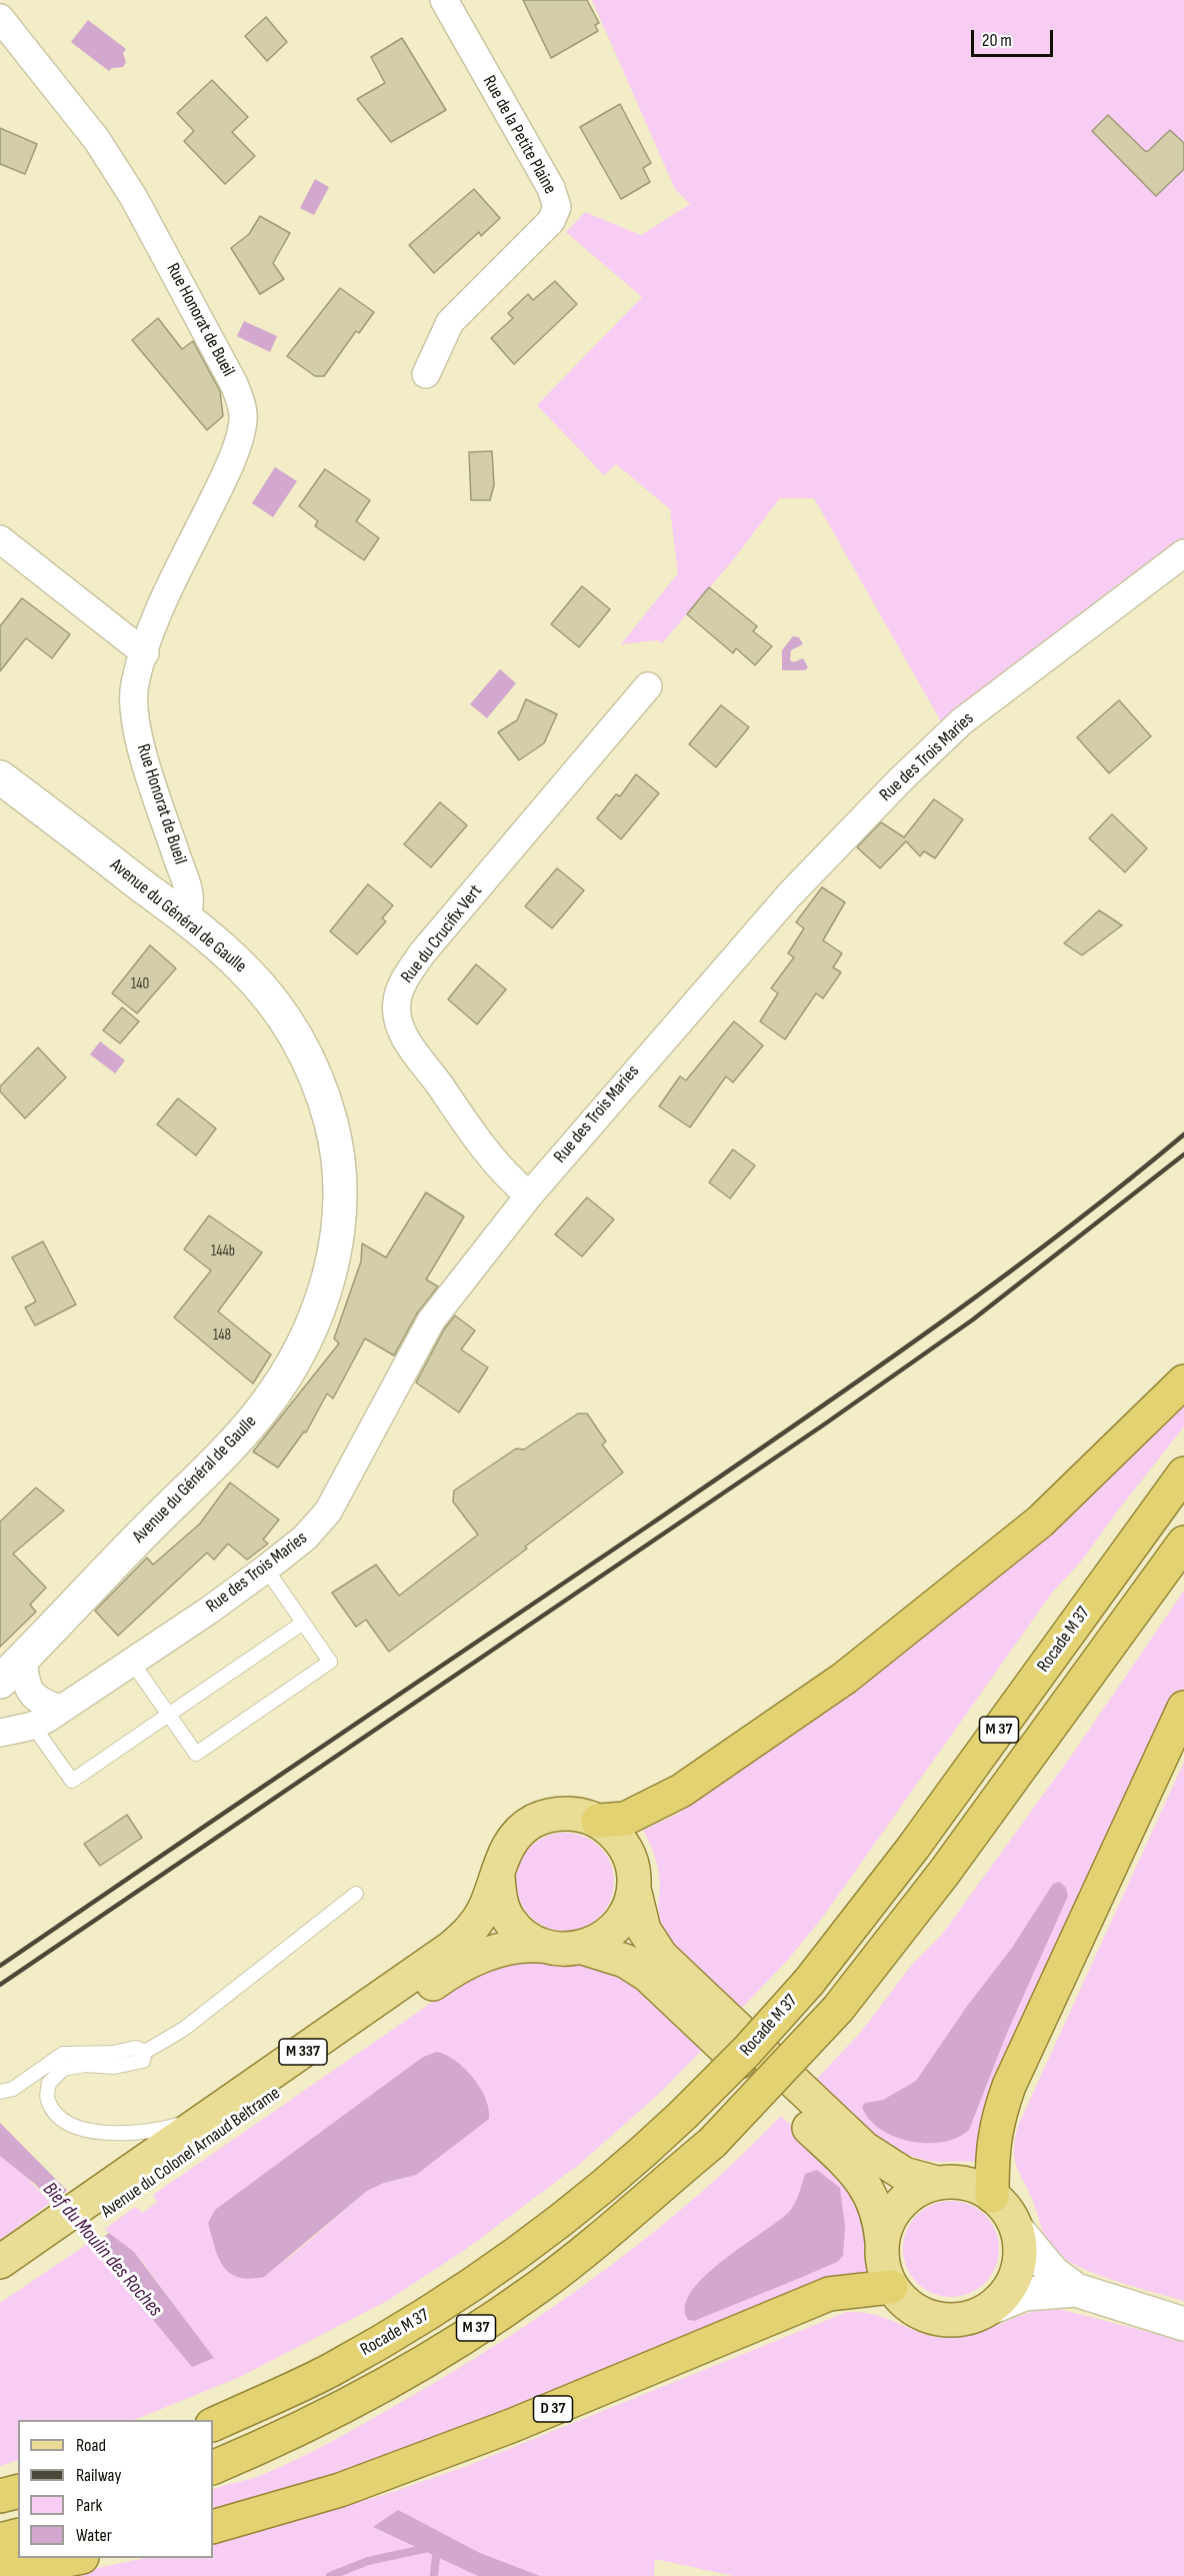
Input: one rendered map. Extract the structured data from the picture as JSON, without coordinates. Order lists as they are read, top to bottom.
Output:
{
  "streets": {
    "highway": ["Rocade M 37", "M 37", "D 37"],
    "main road": ["M 337", "Avenue du Colonel Arnaud Beltrame"],
    "street": [
      "Rue de la Petite Plaine",
      "Rue Honorat de Bueil",
      "Rue des Trois Maries",
      "Avenue du Général de Gaulle",
      "Rue du Crucifix Vert"
    ]
  },
  "crossings": [
    ["Rue Honorat de Bueil", "Avenue du Général de Gaulle"],
    ["Rue des Trois Maries", "Rue du Crucifix Vert"]
  ],
  "water": ["Bief du Moulin des Roches"],
  "house_numbers": ["140", "144b", "148"],
  "legend": [
    "Road",
    "Railway",
    "Park",
    "Water"
  ],
  "scale_bar": "20 m"
}
